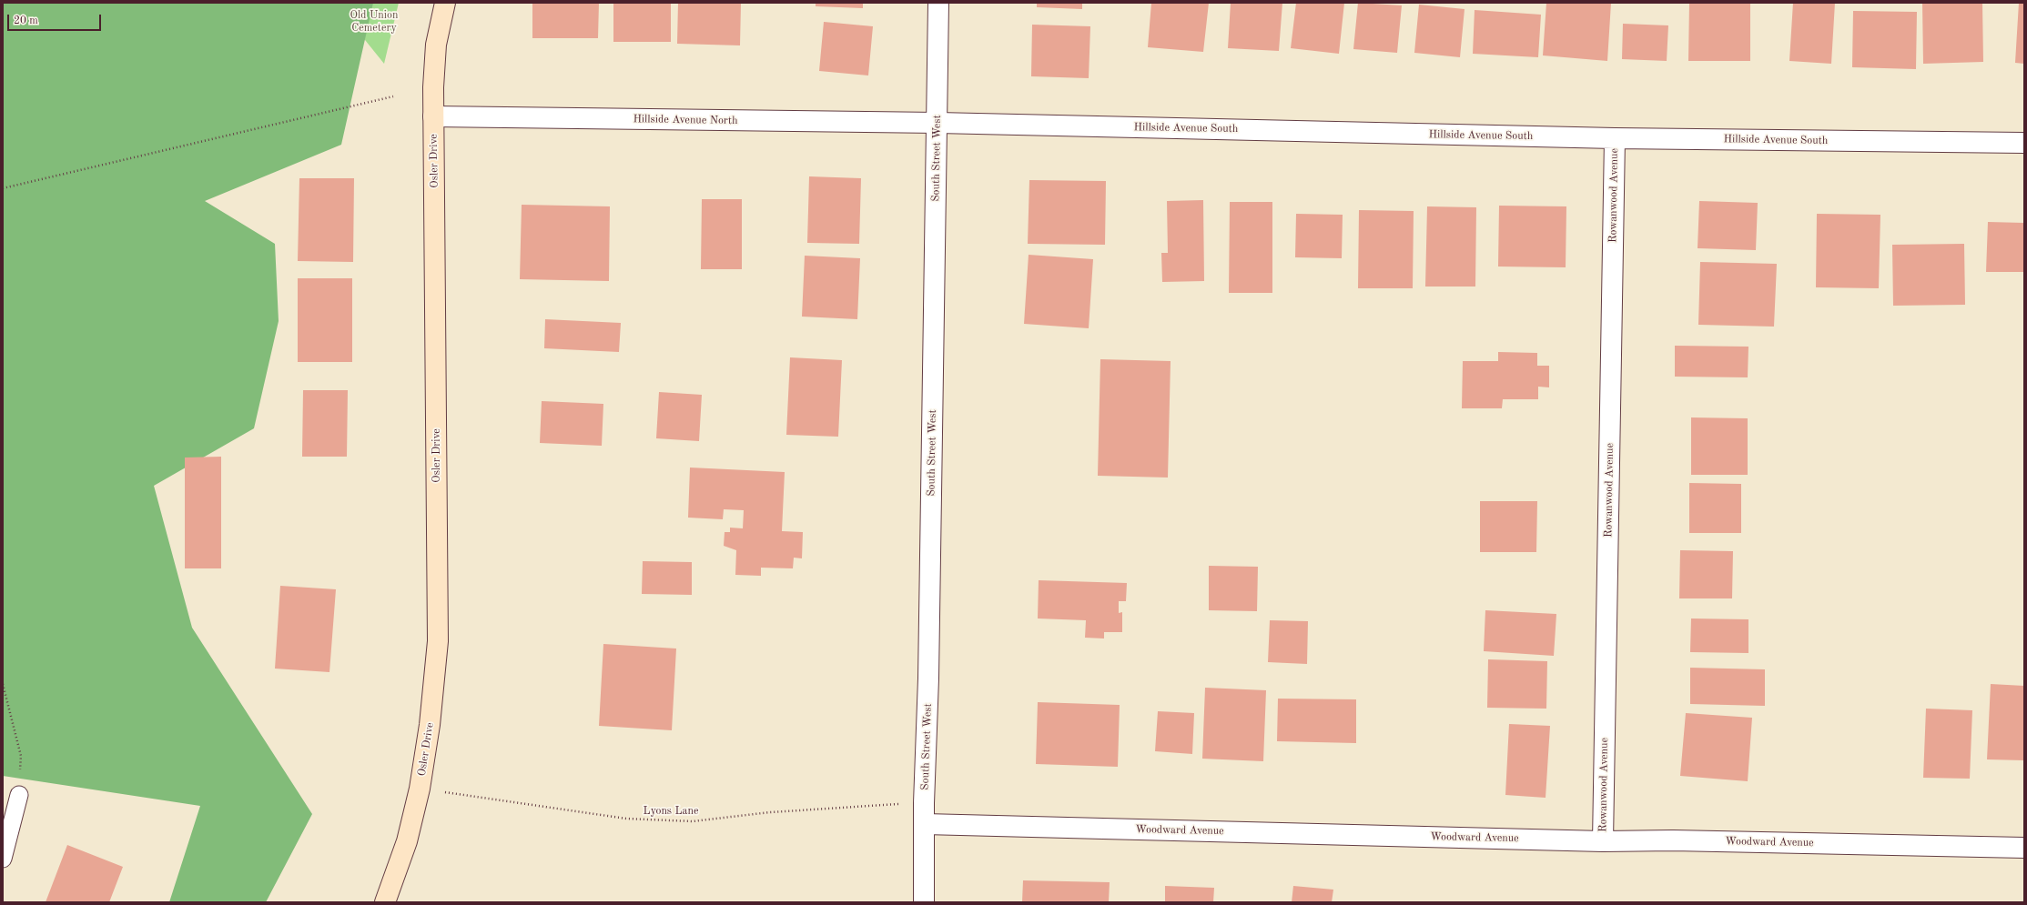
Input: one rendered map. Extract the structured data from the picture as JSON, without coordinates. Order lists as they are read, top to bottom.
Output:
{
  "streets": {
    "main road": ["Osler Drive"],
    "street": [
      "Hillside Avenue North",
      "Hillside Avenue South",
      "South Street West",
      "Rowanwood Avenue",
      "Woodward Avenue"
    ],
    "path": ["Lyons Lane"]
  },
  "crossings": [
    ["Hillside Avenue North", "Hillside Avenue South"],
    ["Hillside Avenue North", "South Street West"],
    ["Hillside Avenue North", "Osler Drive"],
    ["Hillside Avenue South", "South Street West"],
    ["Hillside Avenue South", "Rowanwood Avenue"],
    ["South Street West", "Lyons Lane"],
    ["South Street West", "Woodward Avenue"],
    ["Osler Drive", "Lyons Lane"],
    ["Rowanwood Avenue", "Woodward Avenue"]
  ],
  "parks": ["Old Union Cemetery"],
  "scale_bar": "20 m"
}
